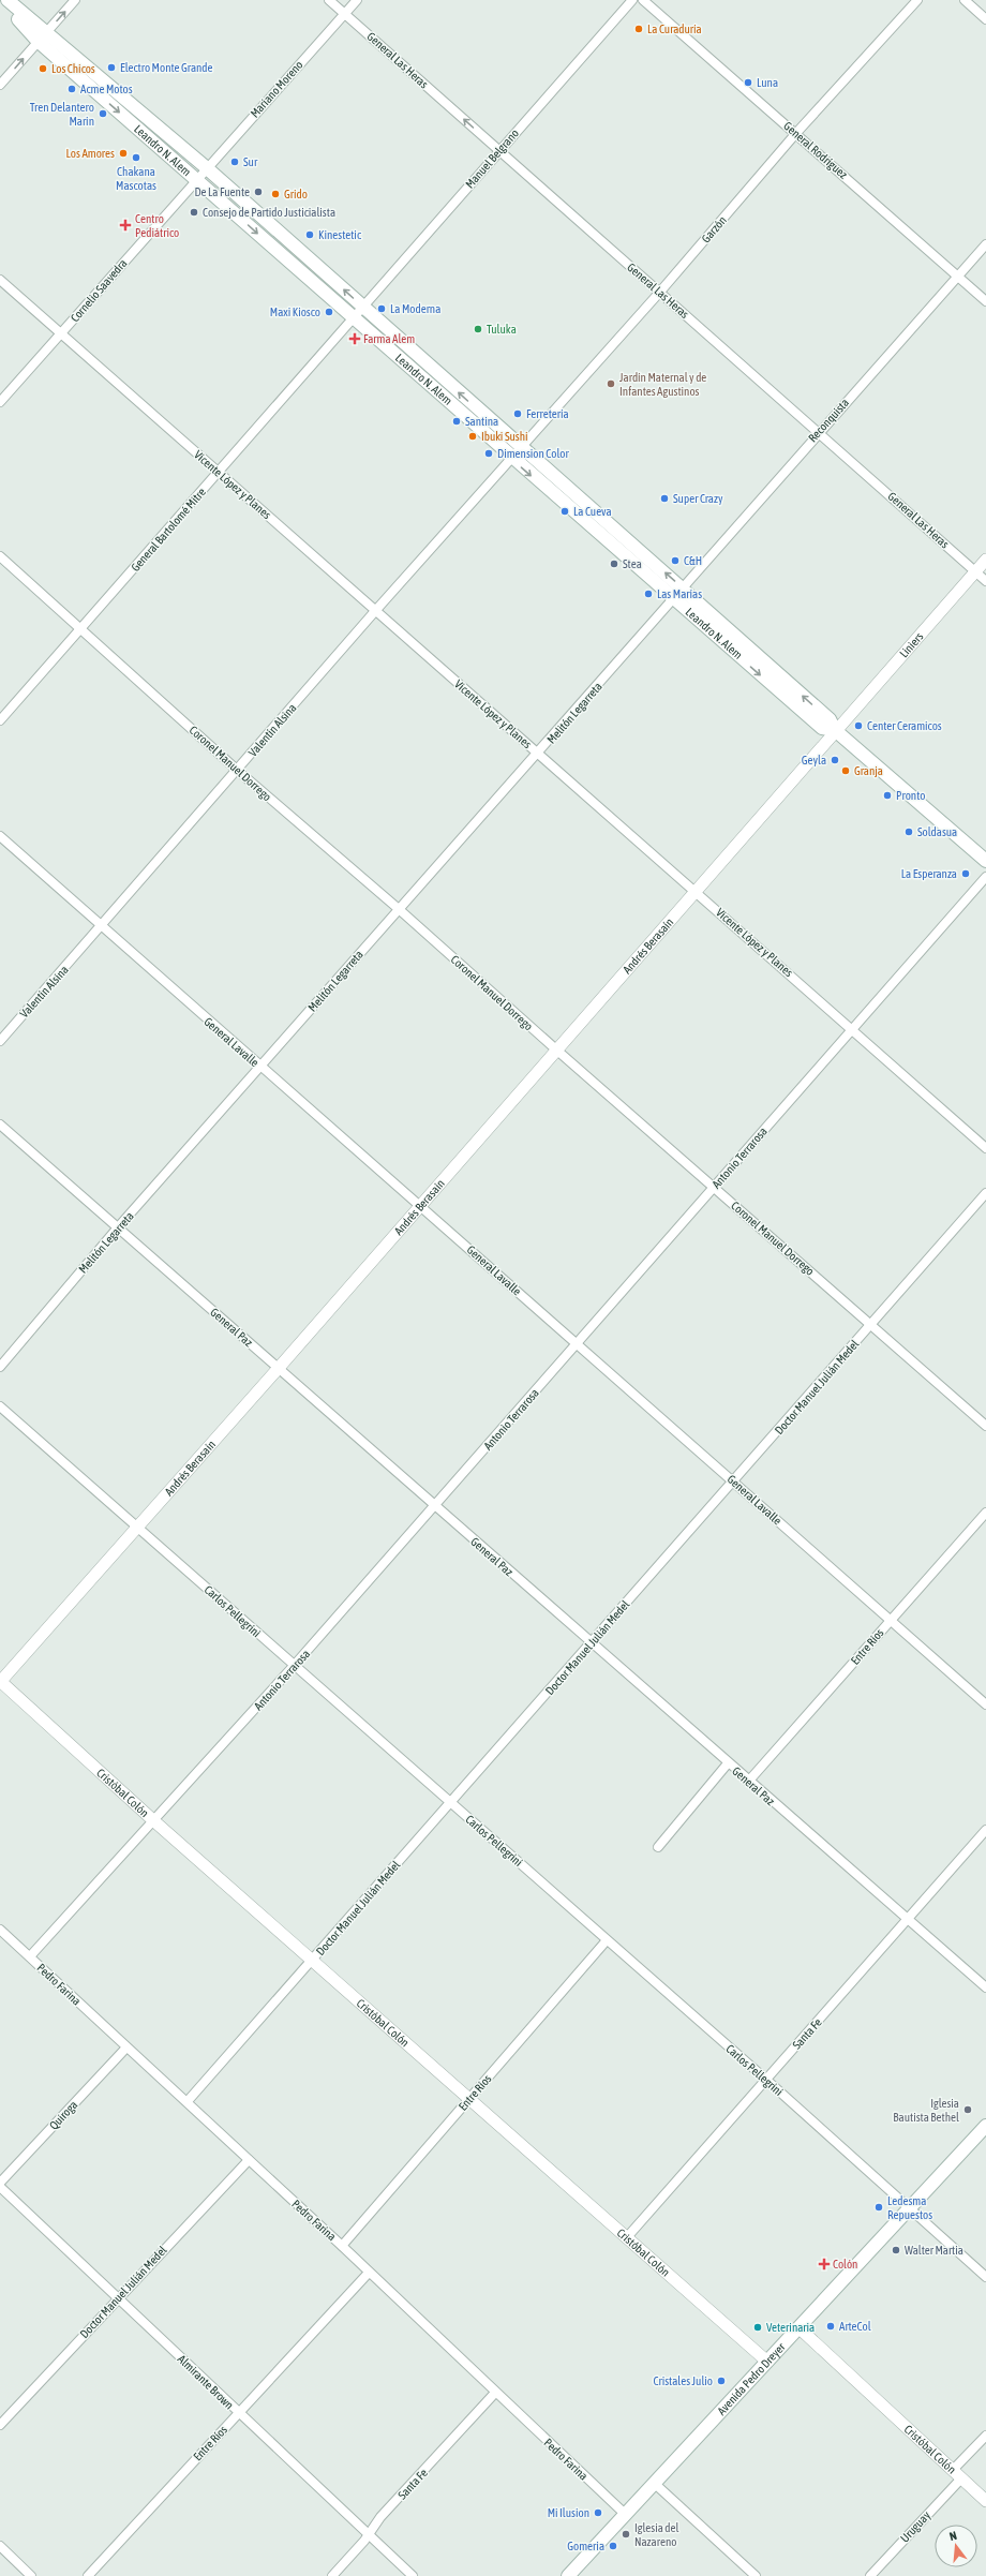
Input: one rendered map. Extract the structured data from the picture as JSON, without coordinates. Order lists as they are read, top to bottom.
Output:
{
  "streets": {
    "main road": ["Leandro N. Alem", "Avenida Pedro Dreyer"],
    "street": [
      "General Las Heras",
      "Mariano Moreno",
      "General Rodríguez",
      "Manuel Belgrano",
      "Garzón",
      "Cornelio Saavedra",
      "Reconquista",
      "Vicente López y Planes",
      "General Bartolomé Mitre",
      "Liniers",
      "Melitón Legarreta",
      "Valentín Alsina",
      "Coronel Manuel Dorrego",
      "Andrés Berasaín",
      "General Lavalle",
      "Antonio Terrarosa",
      "General Paz",
      "Doctor Manuel Julián Medel",
      "Carlos Pellegrini",
      "Entre Ríos",
      "Cristóbal Colón",
      "Pedro Farina",
      "Santa Fe",
      "Quiroga",
      "Almirante Brown",
      "Uruguay"
    ]
  },
  "crossings": [
    ["General Las Heras", "Mariano Moreno"],
    ["General Las Heras", "Manuel Belgrano"],
    ["General Las Heras", "Garzón"],
    ["General Las Heras", "Reconquista"],
    ["General Las Heras", "Liniers"],
    ["Mariano Moreno", "Leandro N. Alem"],
    ["Mariano Moreno", "Cornelio Saavedra"],
    ["Leandro N. Alem", "Manuel Belgrano"],
    ["Leandro N. Alem", "Garzón"],
    ["Leandro N. Alem", "Cornelio Saavedra"],
    ["Leandro N. Alem", "Reconquista"],
    ["Leandro N. Alem", "General Bartolomé Mitre"],
    ["Leandro N. Alem", "Liniers"],
    ["Leandro N. Alem", "Melitón Legarreta"],
    ["Leandro N. Alem", "Valentín Alsina"],
    ["Leandro N. Alem", "Andrés Berasaín"],
    ["General Rodríguez", "Garzón"],
    ["General Rodríguez", "Reconquista"],
    ["Manuel Belgrano", "General Bartolomé Mitre"],
    ["Garzón", "Valentín Alsina"],
    ["Cornelio Saavedra", "Vicente López y Planes"],
    ["Reconquista", "Melitón Legarreta"],
    ["Vicente López y Planes", "General Bartolomé Mitre"],
    ["Vicente López y Planes", "Melitón Legarreta"],
    ["Vicente López y Planes", "Valentín Alsina"],
    ["Vicente López y Planes", "Andrés Berasaín"],
    ["Vicente López y Planes", "Antonio Terrarosa"],
    ["General Bartolomé Mitre", "Coronel Manuel Dorrego"],
    ["Liniers", "Andrés Berasaín"],
    ["Melitón Legarreta", "Coronel Manuel Dorrego"],
    ["Melitón Legarreta", "General Lavalle"],
    ["Melitón Legarreta", "General Paz"],
    ["Valentín Alsina", "Coronel Manuel Dorrego"],
    ["Valentín Alsina", "General Lavalle"],
    ["Coronel Manuel Dorrego", "Andrés Berasaín"],
    ["Coronel Manuel Dorrego", "Antonio Terrarosa"],
    ["Coronel Manuel Dorrego", "Doctor Manuel Julián Medel"],
    ["Andrés Berasaín", "General Lavalle"],
    ["Andrés Berasaín", "General Paz"],
    ["Andrés Berasaín", "Carlos Pellegrini"],
    ["Andrés Berasaín", "Cristóbal Colón"],
    ["General Lavalle", "Antonio Terrarosa"],
    ["General Lavalle", "Doctor Manuel Julián Medel"],
    ["General Lavalle", "Entre Ríos"],
    ["Antonio Terrarosa", "General Paz"],
    ["Antonio Terrarosa", "Carlos Pellegrini"],
    ["Antonio Terrarosa", "Cristóbal Colón"],
    ["Antonio Terrarosa", "Pedro Farina"],
    ["General Paz", "Doctor Manuel Julián Medel"],
    ["General Paz", "Entre Ríos"],
    ["General Paz", "Santa Fe"],
    ["Doctor Manuel Julián Medel", "Carlos Pellegrini"],
    ["Doctor Manuel Julián Medel", "Cristóbal Colón"],
    ["Doctor Manuel Julián Medel", "Pedro Farina"],
    ["Doctor Manuel Julián Medel", "Almirante Brown"],
    ["Carlos Pellegrini", "Entre Ríos"],
    ["Carlos Pellegrini", "Santa Fe"],
    ["Carlos Pellegrini", "Avenida Pedro Dreyer"],
    ["Entre Ríos", "Cristóbal Colón"],
    ["Entre Ríos", "Pedro Farina"],
    ["Entre Ríos", "Almirante Brown"],
    ["Cristóbal Colón", "Santa Fe"],
    ["Cristóbal Colón", "Avenida Pedro Dreyer"],
    ["Cristóbal Colón", "Uruguay"],
    ["Pedro Farina", "Santa Fe"],
    ["Pedro Farina", "Quiroga"],
    ["Pedro Farina", "Avenida Pedro Dreyer"],
    ["Santa Fe", "Almirante Brown"]
  ],
  "places": {
    "other": [
      "La Curaduría",
      "Electro Monte Grande",
      "Los Chicos",
      "Luna",
      "Acme Motos",
      "Tren Delantero Marin",
      "Los Amores",
      "Chakana Mascotas",
      "Sur",
      "De La Fuente",
      "Grido",
      "Consejo de Partido Justicialista",
      "Kinestetic",
      "La Moderna",
      "Maxi Kiosco",
      "Tuluka",
      "Jardín Maternal y de Infantes Agustinos",
      "Ferretería",
      "Santina",
      "Ibuki Sushi",
      "Dimension Color",
      "Super Crazy",
      "La Cueva",
      "C&H",
      "Stea",
      "Las Marías",
      "Center Ceramicos",
      "Geyla",
      "Granja",
      "Pronto",
      "Soldasua",
      "La Esperanza",
      "Iglesia Bautista Bethel",
      "Ledesma Repuestos",
      "Walter Martia",
      "ArteCol",
      "Veterinaria",
      "Cristales Julio",
      "Mi Ilusion",
      "Iglesia del Nazareno",
      "Gomeria"
    ],
    "health": ["Centro Pediátrico", "Farma Alem", "Colón"]
  },
  "north": "top"
}
